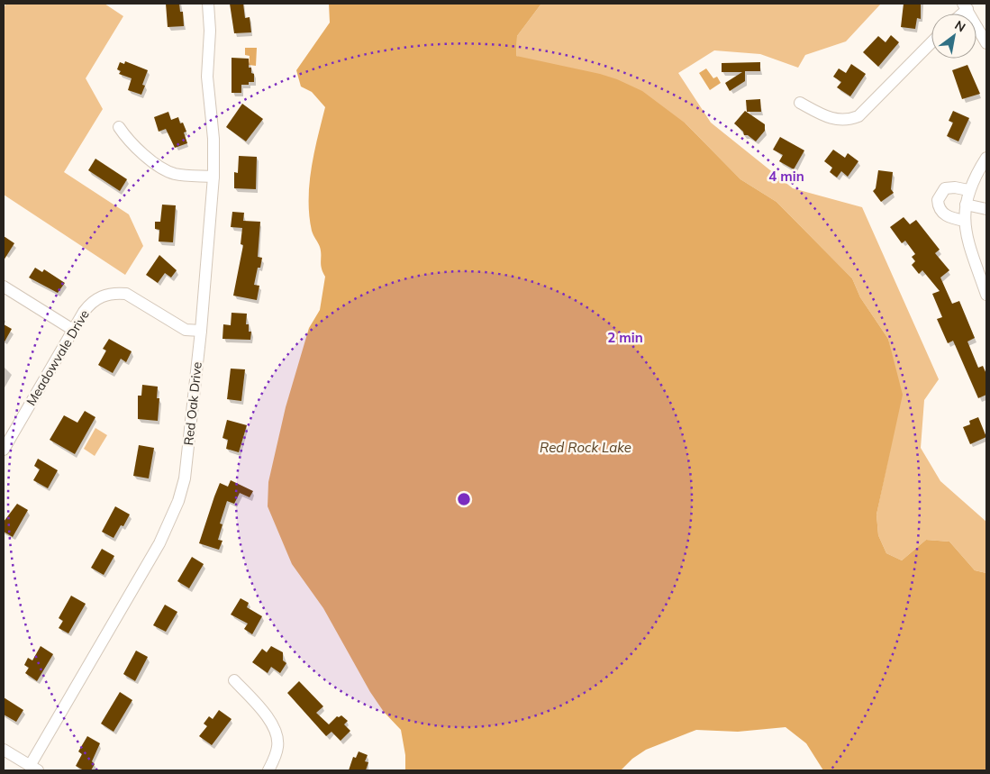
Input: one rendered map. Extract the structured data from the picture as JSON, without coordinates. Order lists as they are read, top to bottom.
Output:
{
  "streets": {
    "street": ["Meadowvale Drive", "Red Oak Drive"]
  },
  "crossings": [
    ["Meadowvale Drive", "Red Oak Drive"]
  ],
  "water": ["Red Rock Lake"],
  "north": "top right",
  "rings": ["4 min", "2 min"]
}
